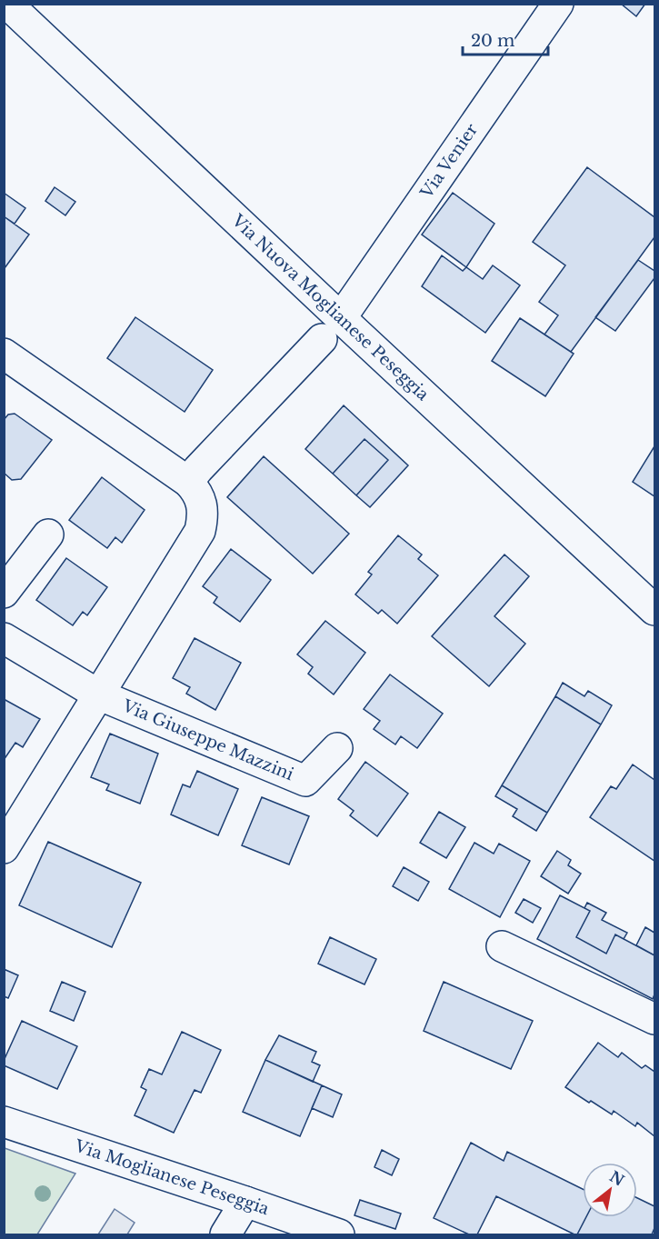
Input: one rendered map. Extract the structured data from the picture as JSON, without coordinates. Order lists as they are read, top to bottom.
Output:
{
  "streets": {
    "street": [
      "Via Venier",
      "Via Nuova Moglianese Peseggia",
      "Via Giuseppe Mazzini",
      "Via Moglianese Peseggia"
    ]
  },
  "crossings": [
    ["Via Venier", "Via Nuova Moglianese Peseggia"]
  ],
  "scale_bar": "20 m",
  "north": "top right"
}
